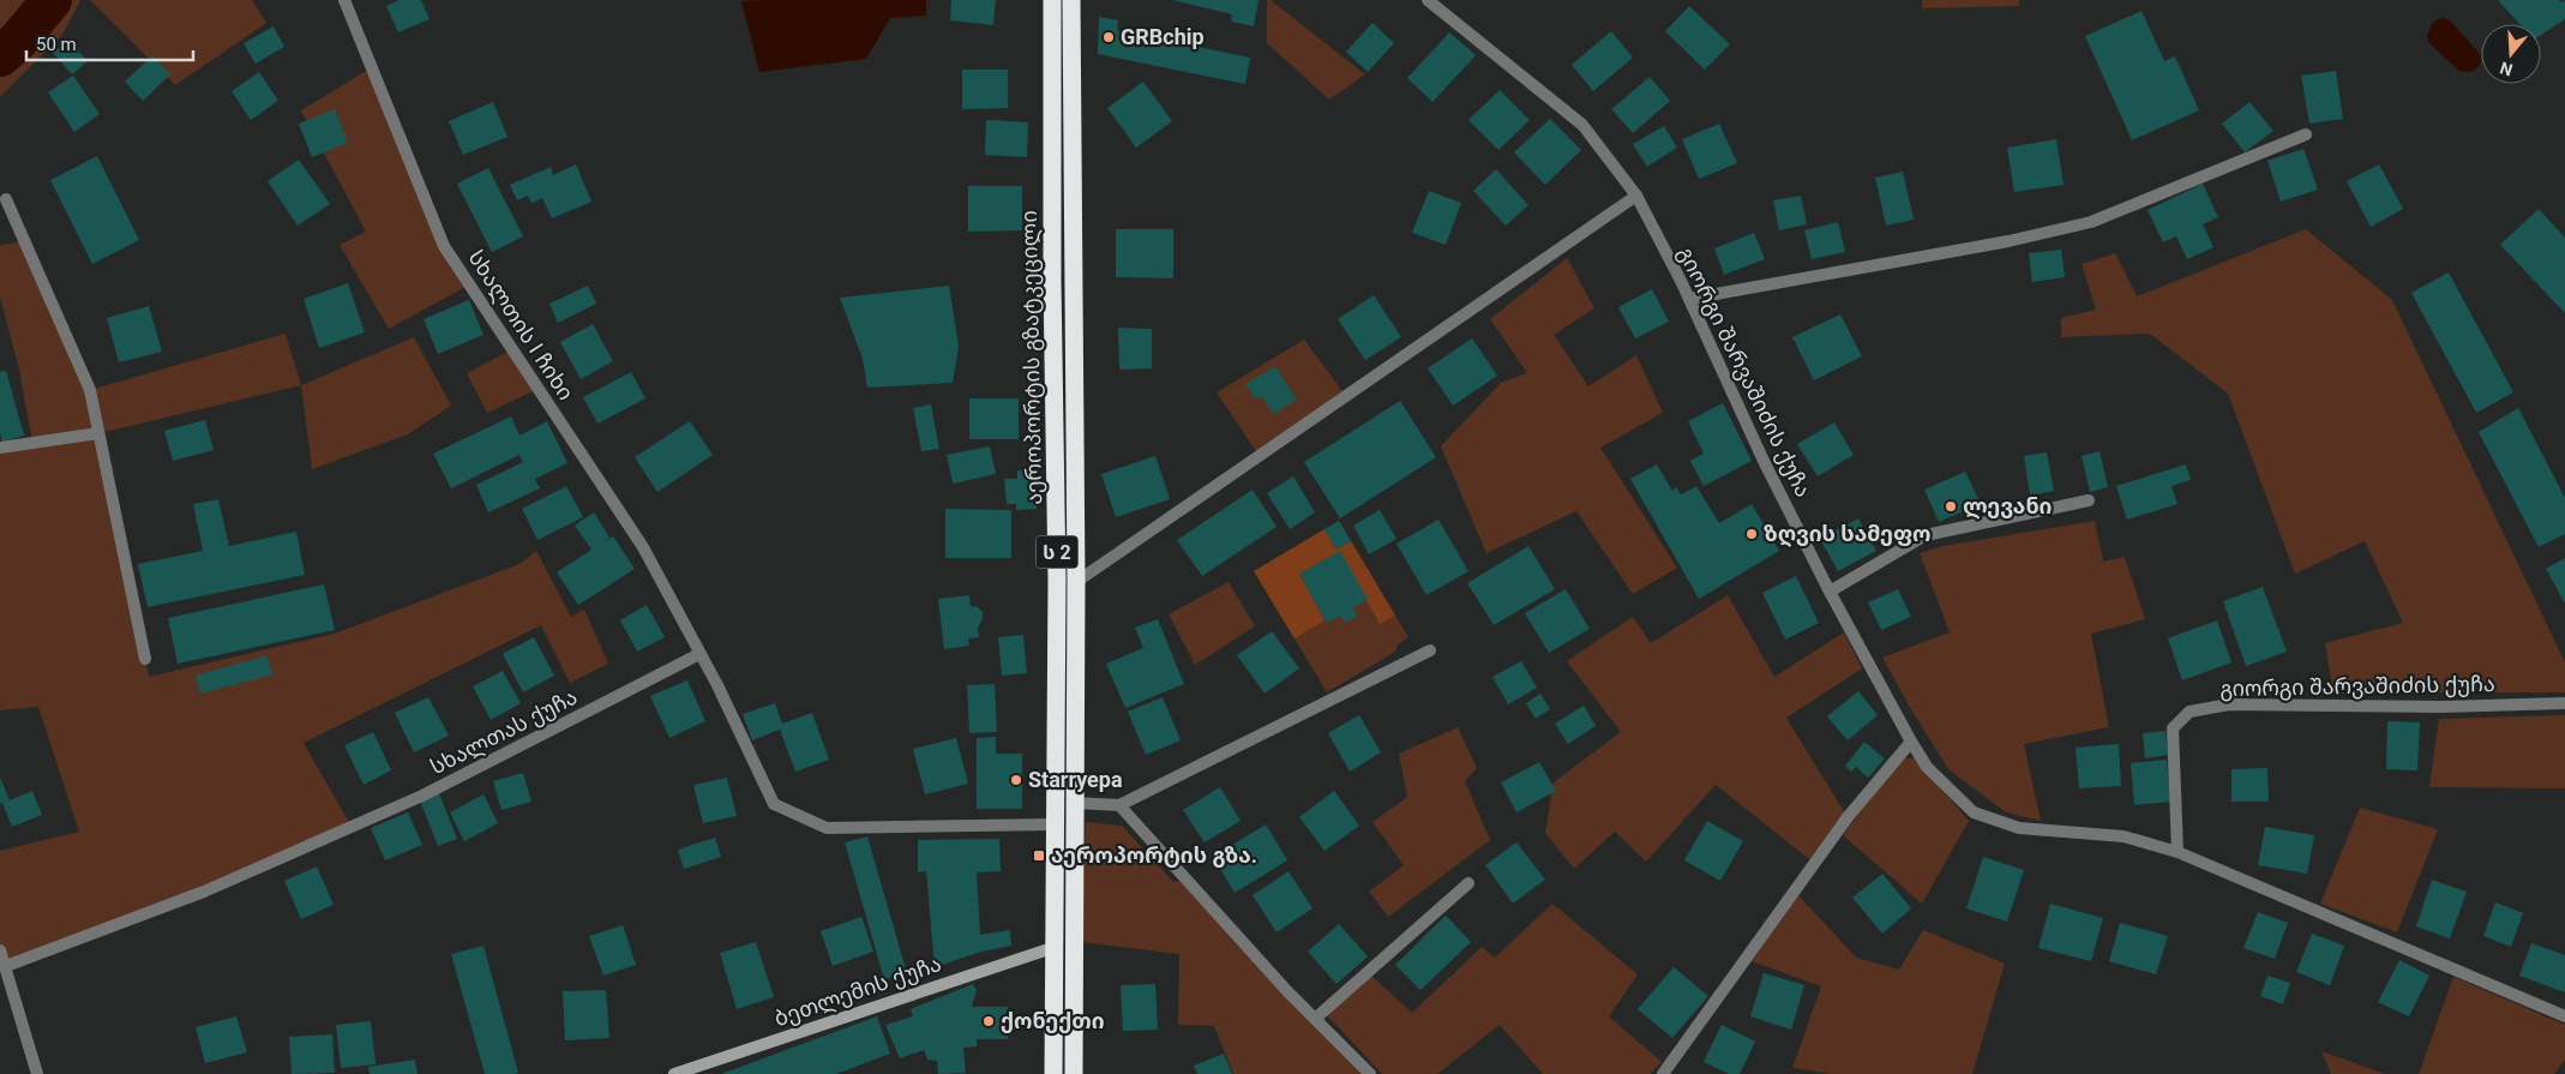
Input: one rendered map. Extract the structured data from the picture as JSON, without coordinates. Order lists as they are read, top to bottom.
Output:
{
  "streets": {
    "highway": ["აეროპორტის გზატკეცილი", "ს 2"],
    "street": [
      "სხალთის I ჩიხი",
      "გიორგი შარვაშიძის ქუჩა",
      "სხალთას ქუჩა",
      "ბეთლემის ქუჩა"
    ]
  },
  "crossings": [
    ["სხალთის I ჩიხი", "სხალთას ქუჩა"],
    ["აეროპორტის გზატკეცილი", "ბეთლემის ქუჩა"]
  ],
  "places": {
    "other": [
      "GRBchip",
      "ლევანი",
      "ზღვის სამეფო",
      "Starryepa",
      "ქონექთი"
    ],
    "transit": ["აეროპორტის გზა."]
  },
  "scale_bar": "50 m",
  "north": "bottom"
}
